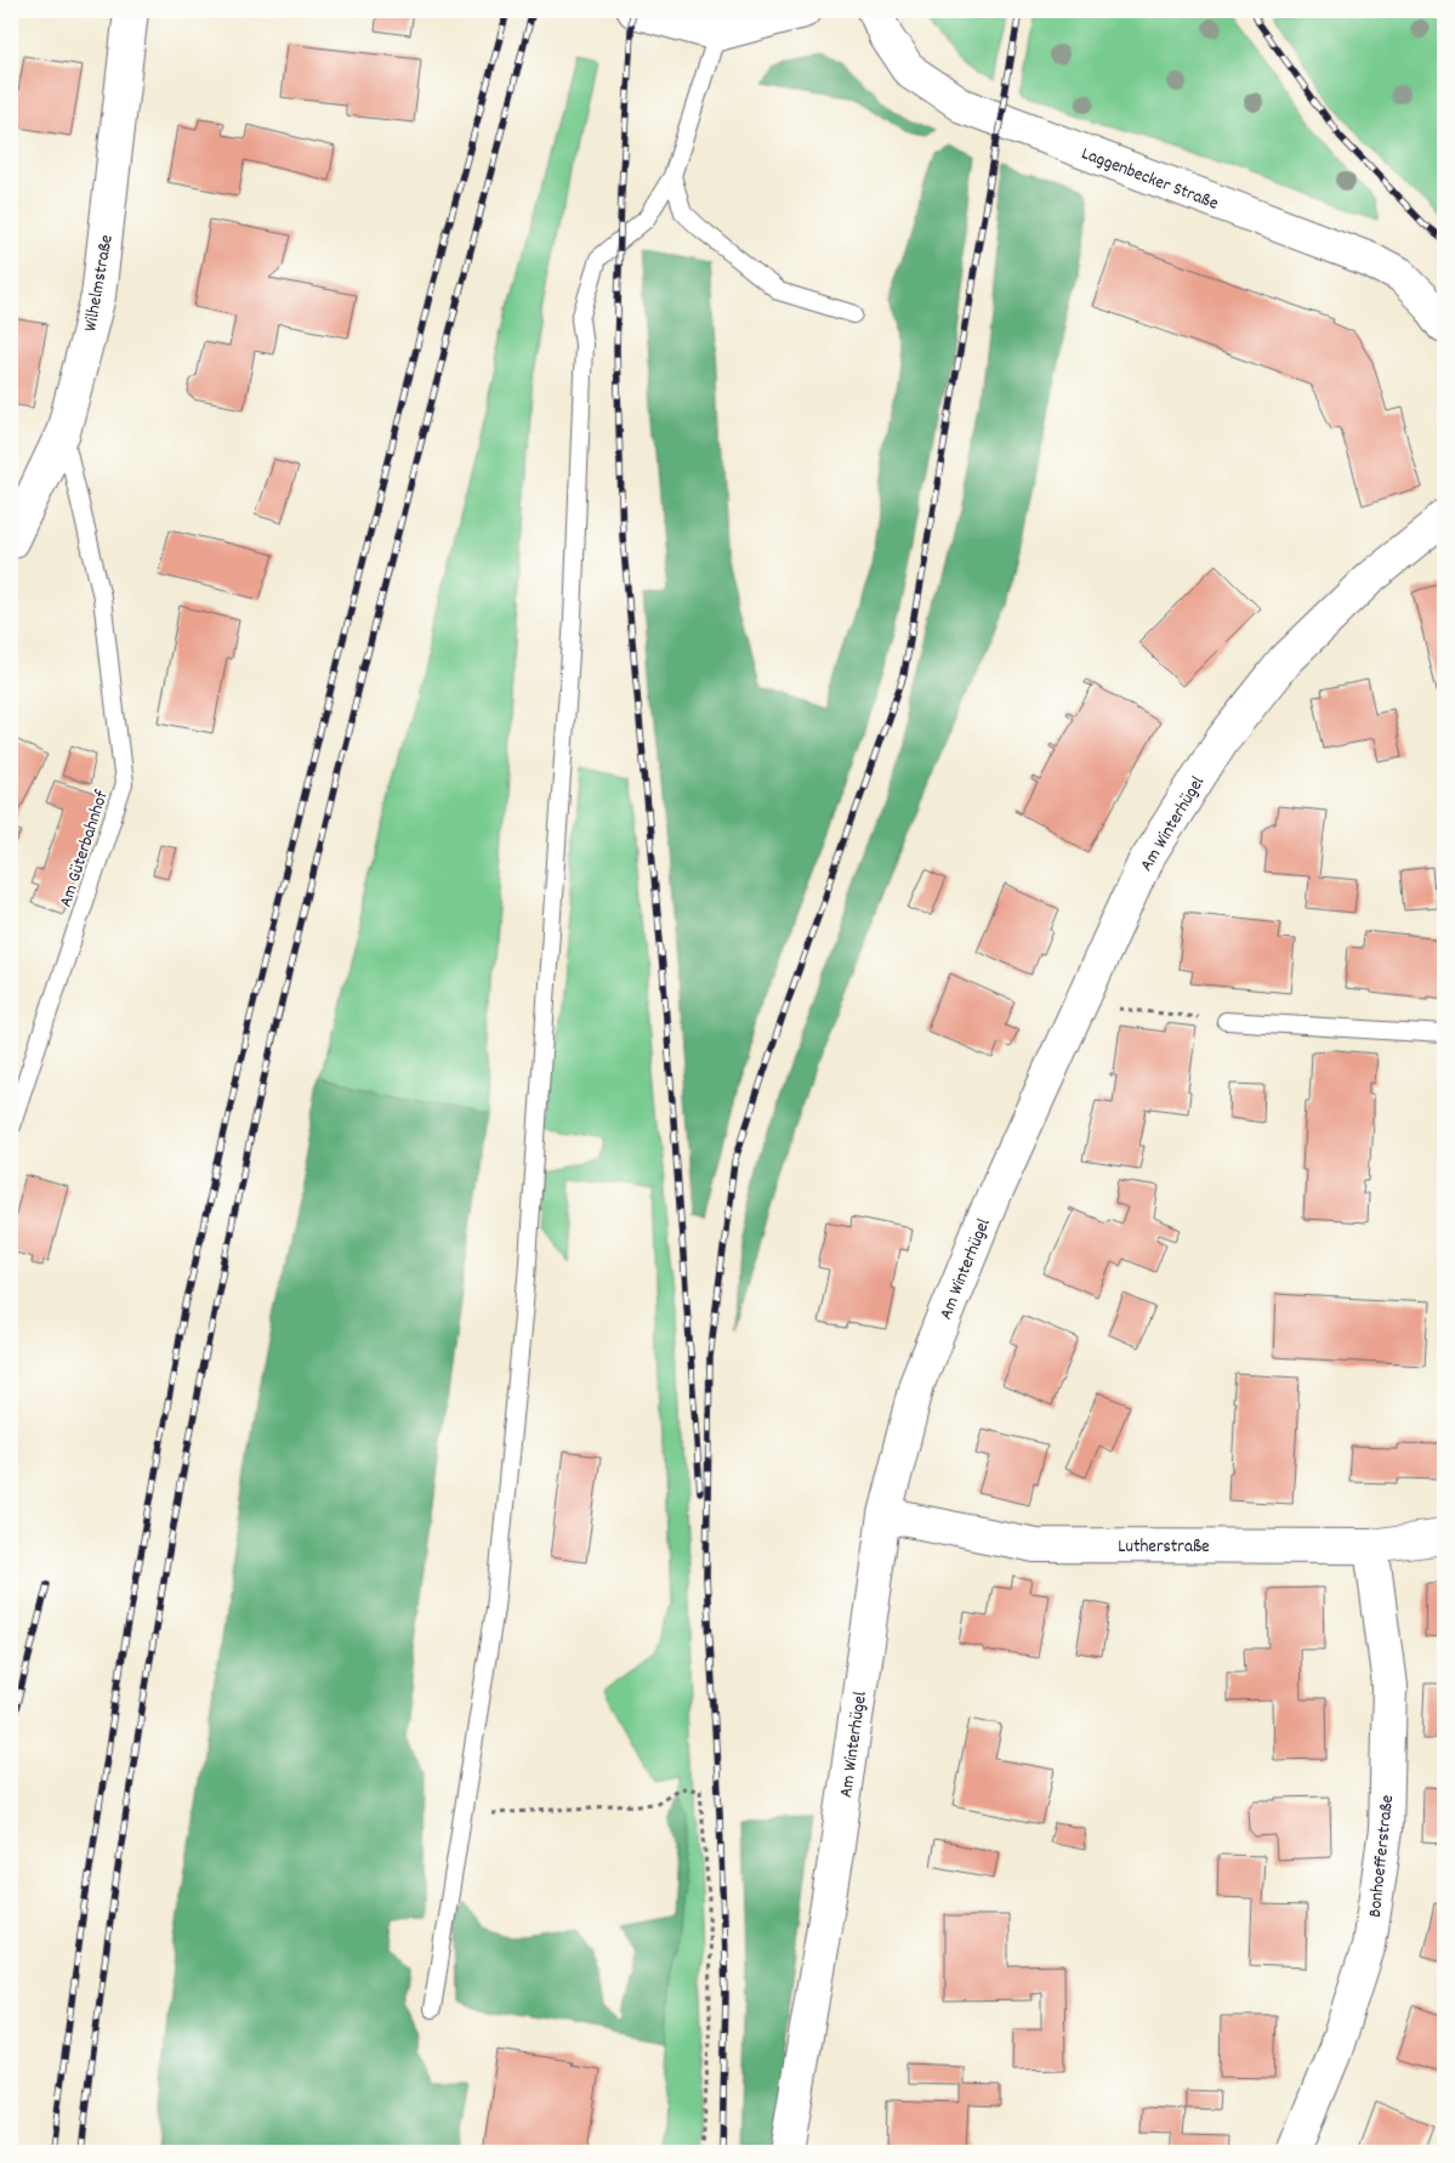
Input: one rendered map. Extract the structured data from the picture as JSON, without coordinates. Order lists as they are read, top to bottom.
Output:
{
  "streets": {
    "street": [
      "Laggenbecker Straße",
      "Wilhelmstraße",
      "Am Winterhügel",
      "Lutherstraße",
      "Bonhoefferstraße"
    ],
    "lane": ["Am Güterbahnhof"]
  },
  "crossings": [
    ["Wilhelmstraße", "Am Güterbahnhof"],
    ["Am Winterhügel", "Lutherstraße"],
    ["Lutherstraße", "Bonhoefferstraße"]
  ]
}
